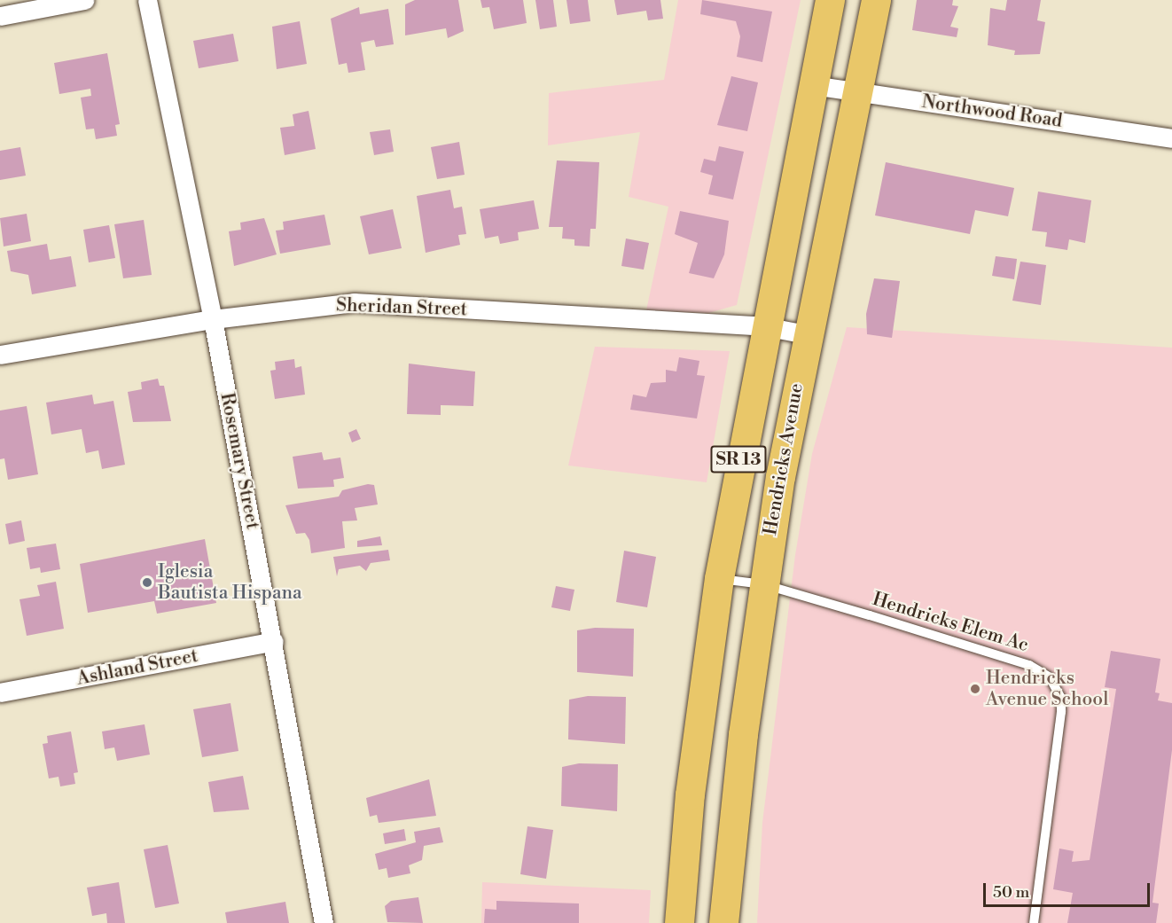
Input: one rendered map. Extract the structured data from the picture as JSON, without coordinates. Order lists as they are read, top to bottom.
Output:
{
  "streets": {
    "main road": ["SR 13", "Hendricks Avenue"],
    "street": [
      "Northwood Road",
      "Sheridan Street",
      "Rosemary Street",
      "Ashland Street"
    ],
    "lane": ["Hendricks Elem Ac"]
  },
  "crossings": [
    ["Northwood Road", "SR 13"],
    ["Northwood Road", "Hendricks Avenue"],
    ["Sheridan Street", "SR 13"],
    ["Sheridan Street", "Hendricks Avenue"],
    ["Sheridan Street", "Rosemary Street"],
    ["SR 13", "Hendricks Elem Ac"],
    ["Hendricks Avenue", "Hendricks Elem Ac"],
    ["Rosemary Street", "Ashland Street"]
  ],
  "places": ["Iglesia Bautista Hispana", "Hendricks Avenue School"],
  "scale_bar": "50 m"
}
